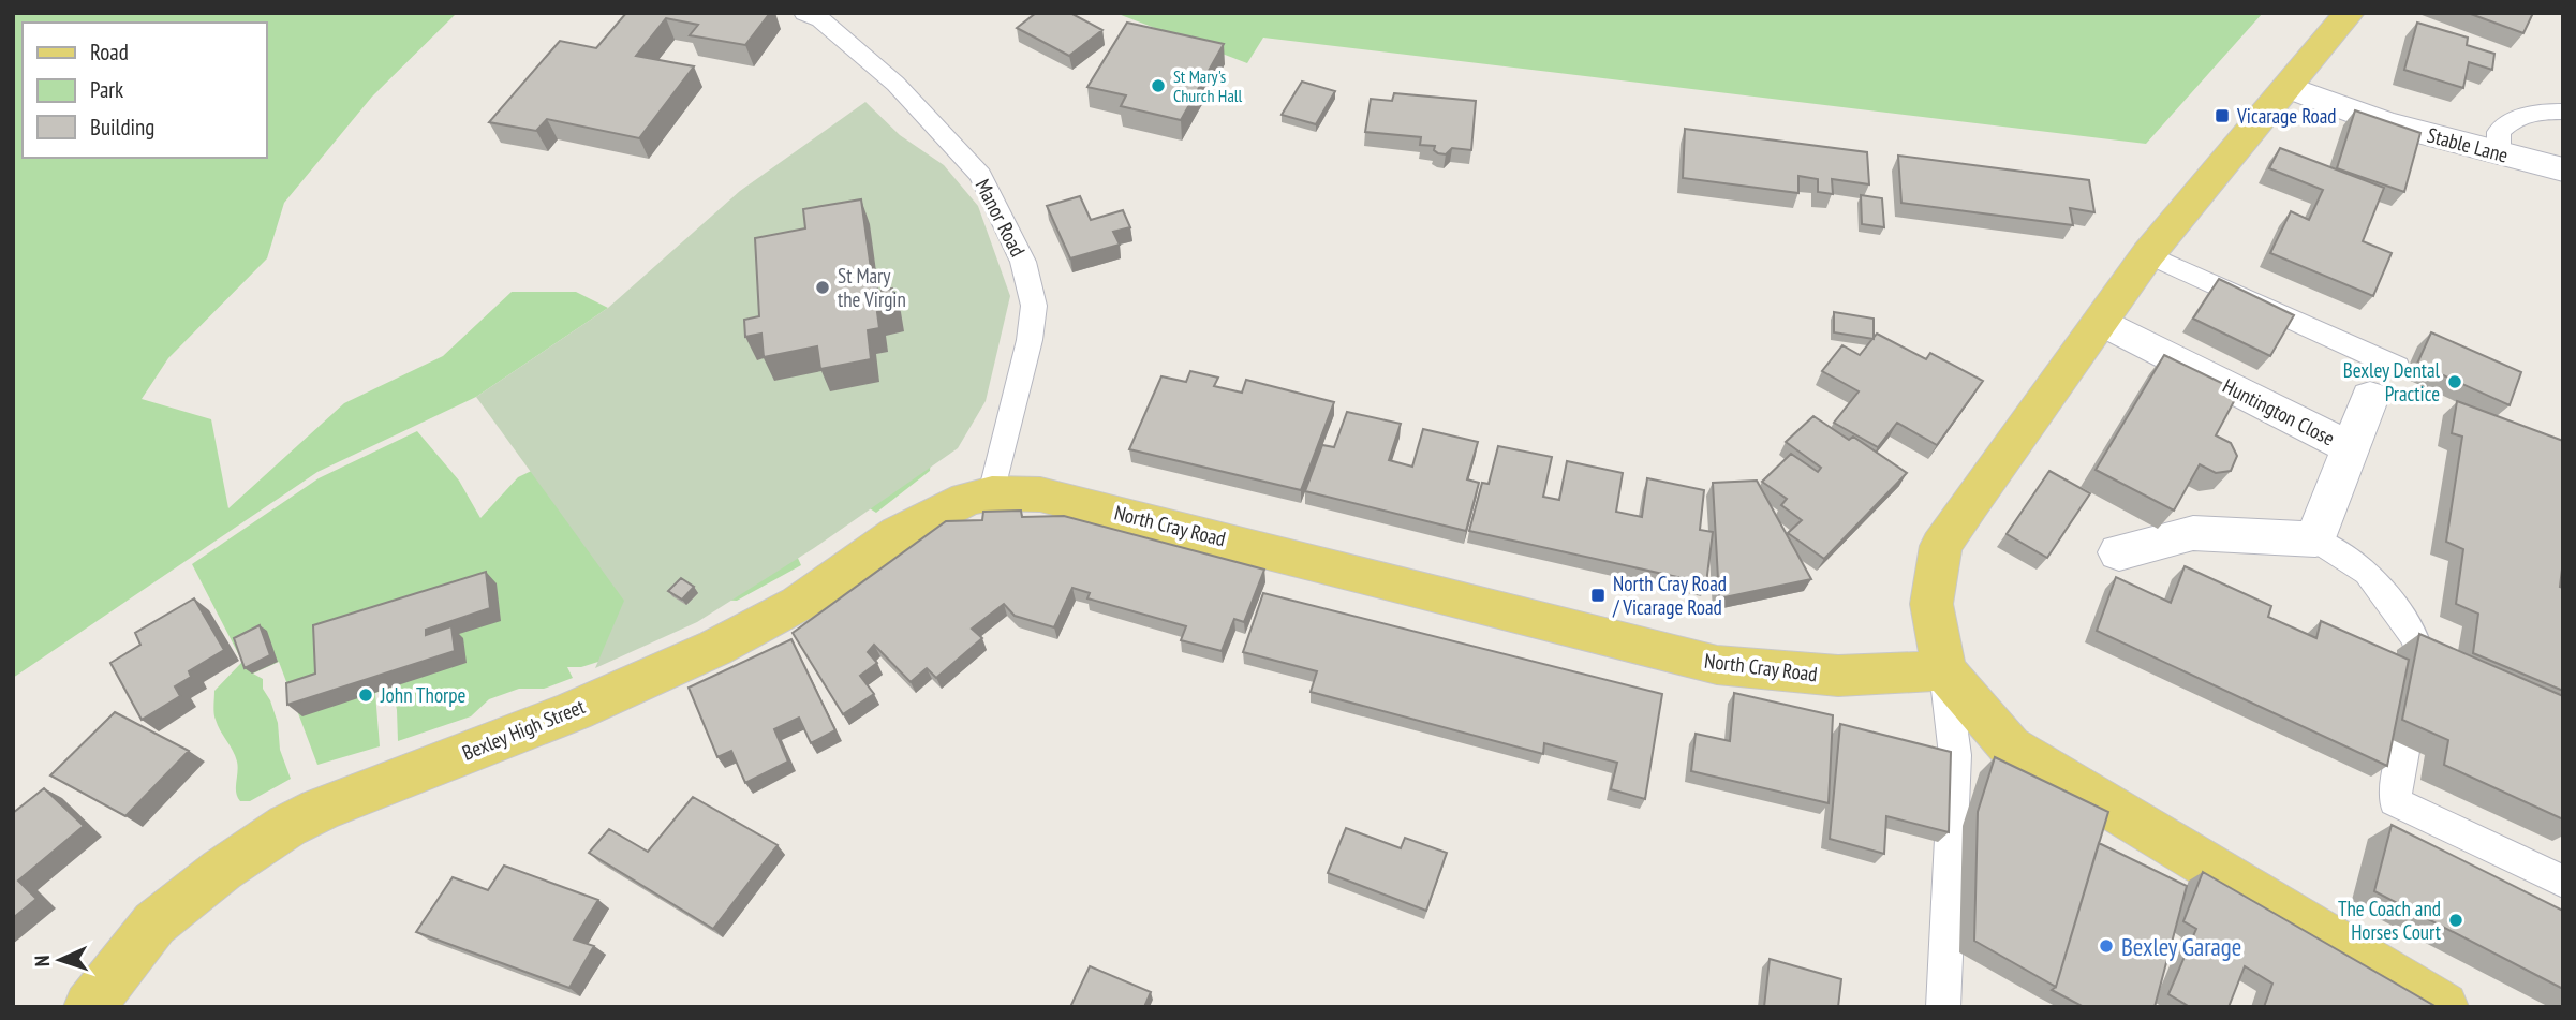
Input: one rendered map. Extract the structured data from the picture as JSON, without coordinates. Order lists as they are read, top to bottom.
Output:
{
  "streets": {
    "main road": ["North Cray Road", "Bexley High Street"],
    "street": ["Stable Lane", "Huntington Close"],
    "lane": ["Manor Road"]
  },
  "crossings": [
    ["Manor Road", "North Cray Road"],
    ["Manor Road", "Bexley High Street"],
    ["North Cray Road", "Bexley High Street"]
  ],
  "places": {
    "other": [
      "St Mary's Church Hall",
      "St Mary the Virgin",
      "Bexley Dental Practice",
      "John Thorpe",
      "The Coach and Horses Court",
      "Bexley Garage"
    ],
    "transit": ["Vicarage Road", "North Cray Road / Vicarage Road"]
  },
  "legend": ["Road", "Park", "Building"],
  "north": "left"
}
